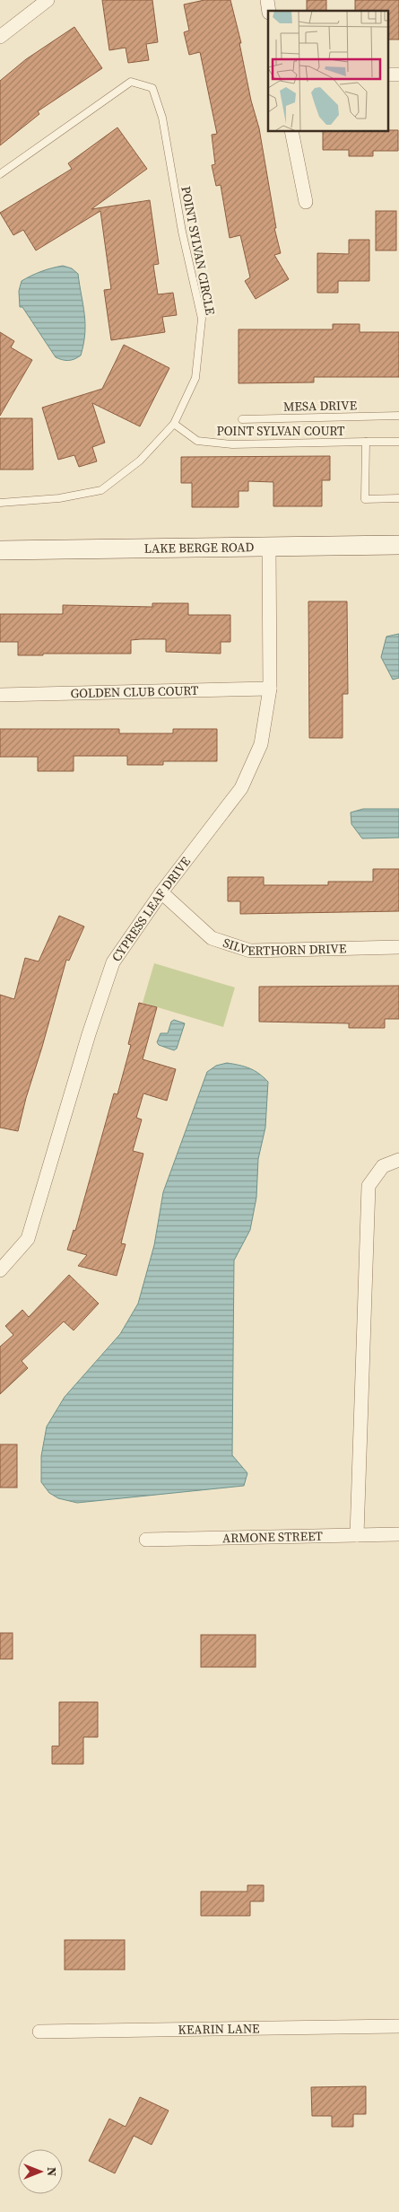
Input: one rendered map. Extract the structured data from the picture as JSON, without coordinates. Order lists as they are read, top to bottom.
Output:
{
  "streets": {
    "street": [
      "LAKE BERGE ROAD",
      "GOLDEN CLUB COURT",
      "CYPRESS LEAF DRIVE",
      "SILVERTHORN DRIVE",
      "ARMONE STREET",
      "KEARIN LANE"
    ],
    "lane": ["POINT SYLVAN CIRCLE", "MESA DRIVE", "POINT SYLVAN COURT"]
  },
  "crossings": [
    ["POINT SYLVAN CIRCLE", "POINT SYLVAN COURT"],
    ["LAKE BERGE ROAD", "CYPRESS LEAF DRIVE"],
    ["GOLDEN CLUB COURT", "CYPRESS LEAF DRIVE"],
    ["CYPRESS LEAF DRIVE", "SILVERTHORN DRIVE"]
  ],
  "north": "right"
}
